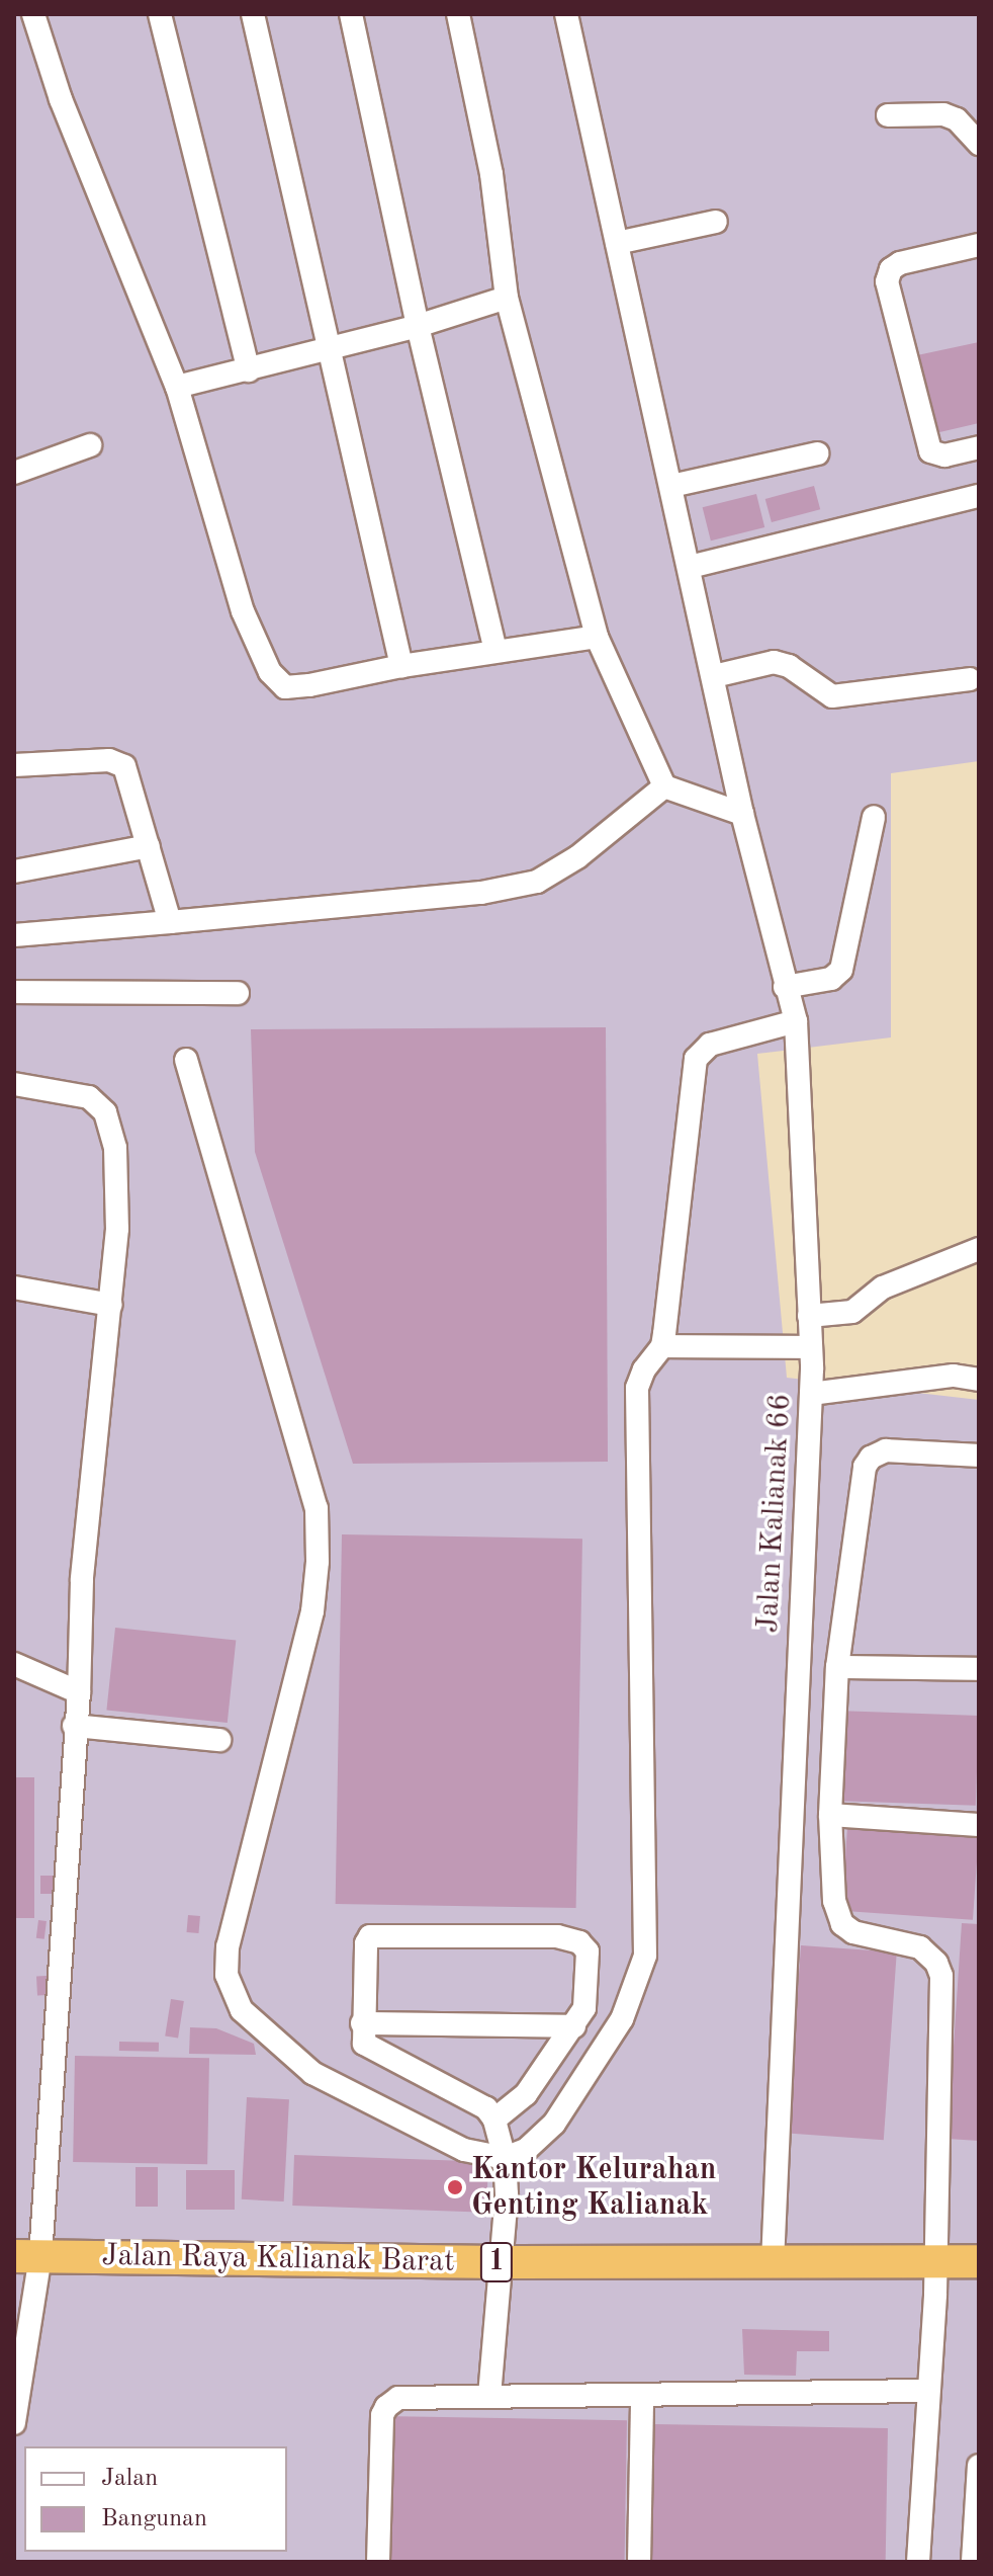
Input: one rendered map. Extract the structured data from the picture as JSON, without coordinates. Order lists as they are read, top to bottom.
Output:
{
  "streets": {
    "highway": ["Jalan Raya Kalianak Barat", "1"],
    "lane": ["Jalan Kalianak 66"]
  },
  "crossings": [
    ["Jalan Kalianak 66", "Jalan Raya Kalianak Barat"]
  ],
  "places": ["Kantor Kelurahan Genting Kalianak"],
  "legend": ["Jalan", "Bangunan"]
}
